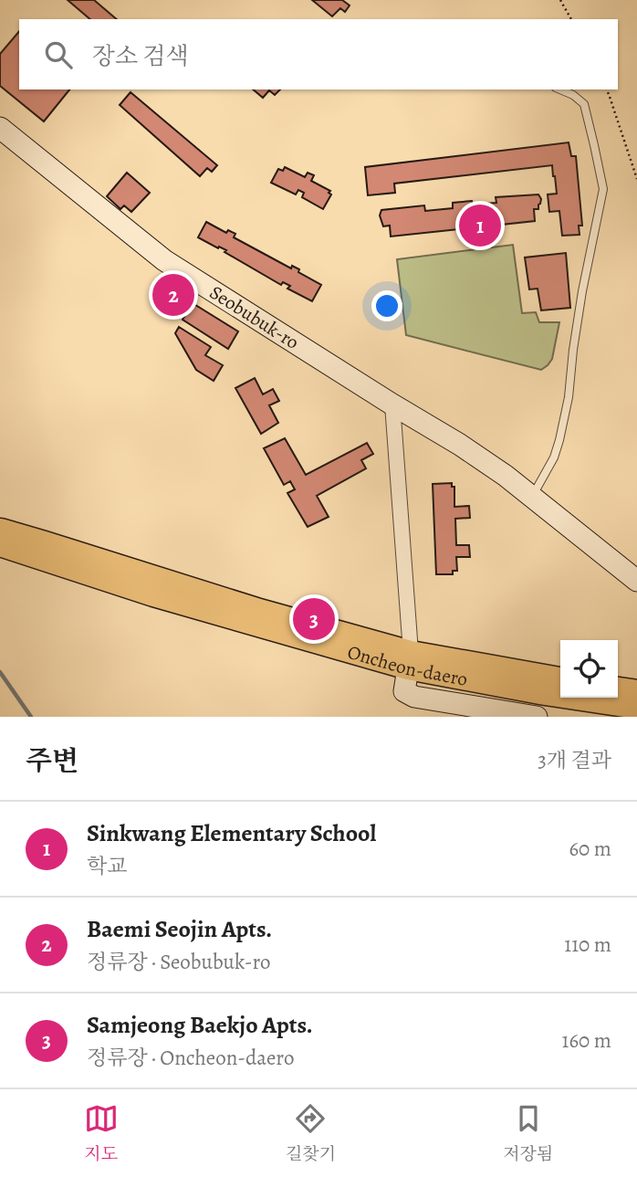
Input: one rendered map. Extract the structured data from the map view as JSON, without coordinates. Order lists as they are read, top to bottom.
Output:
{
  "streets": {
    "main road": ["Oncheon-daero"],
    "street": ["Seobubuk-ro"]
  },
  "page": {
    "search": "장소 검색",
    "pins": ["1", "2", "3"],
    "heading": ["주변", "3개 결과"],
    "list": [
      {
        "mark": "1",
        "name": "Sinkwang Elementary School",
        "note": "학교",
        "value": "60 m"
      },
      {
        "mark": "2",
        "name": "Baemi Seojin Apts.",
        "note": "정류장 · Seobubuk-ro",
        "value": "110 m"
      },
      {
        "mark": "3",
        "name": "Samjeong Baekjo Apts.",
        "note": "정류장 · Oncheon-daero",
        "value": "160 m"
      }
    ],
    "nav": ["지도", "길찾기", "저장됨"]
  }
}
